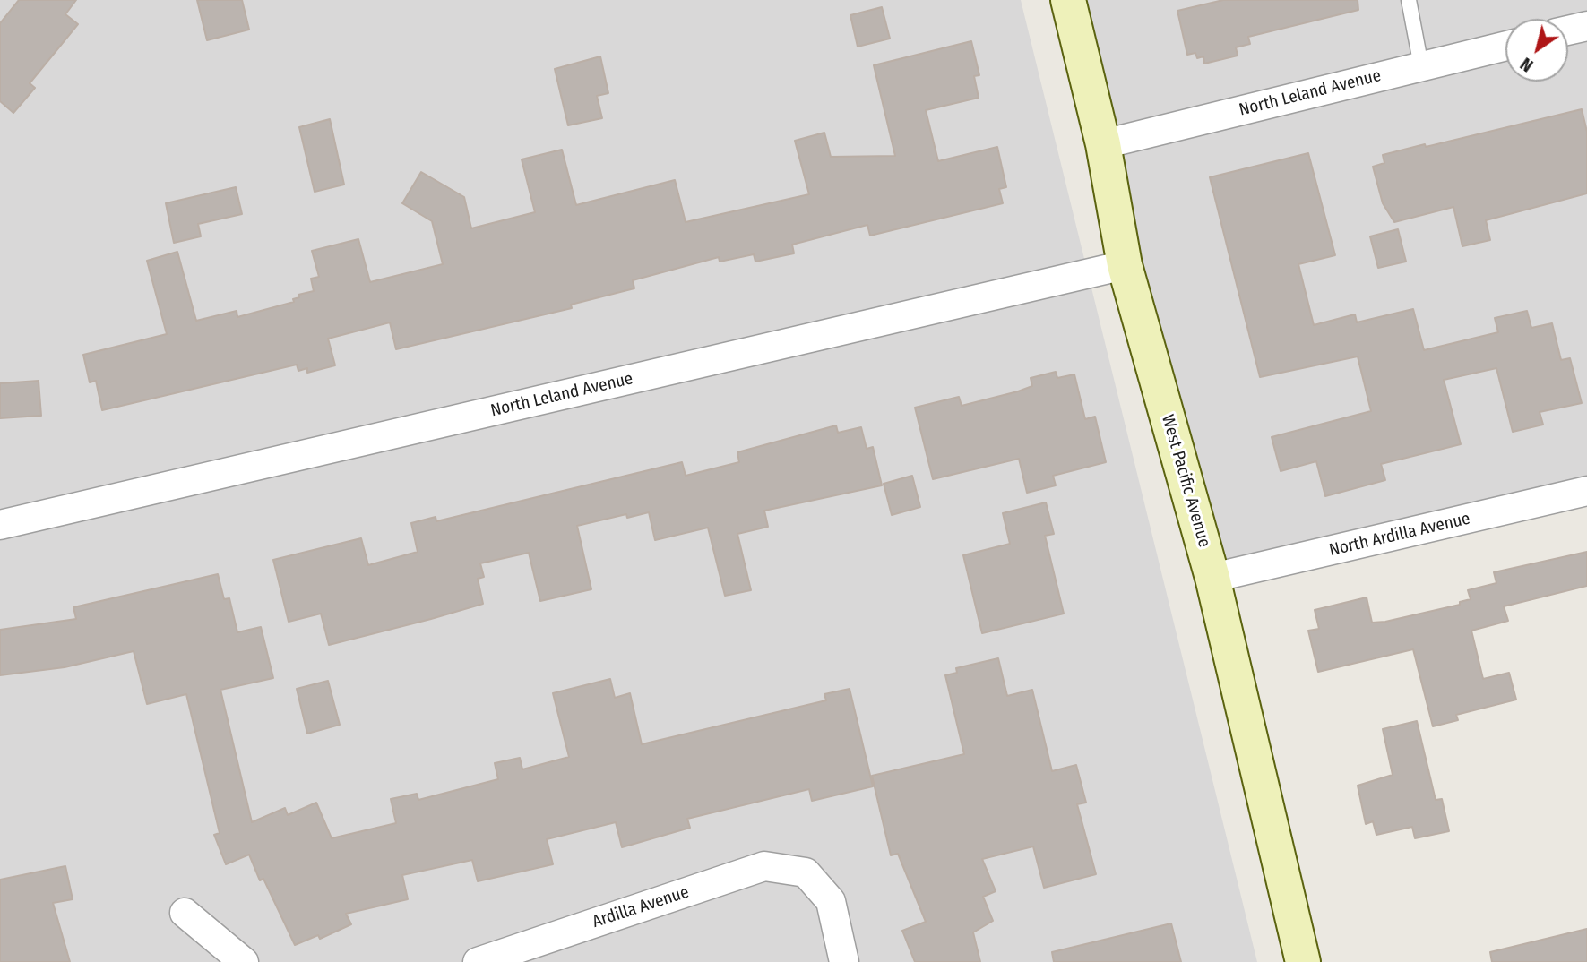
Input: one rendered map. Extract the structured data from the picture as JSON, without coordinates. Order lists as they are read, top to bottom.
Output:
{
  "streets": {
    "street": [
      "North Leland Avenue",
      "West Pacific Avenue",
      "North Ardilla Avenue",
      "Ardilla Avenue"
    ]
  },
  "crossings": [
    ["North Leland Avenue", "West Pacific Avenue"],
    ["West Pacific Avenue", "North Ardilla Avenue"]
  ],
  "north": "bottom left"
}
